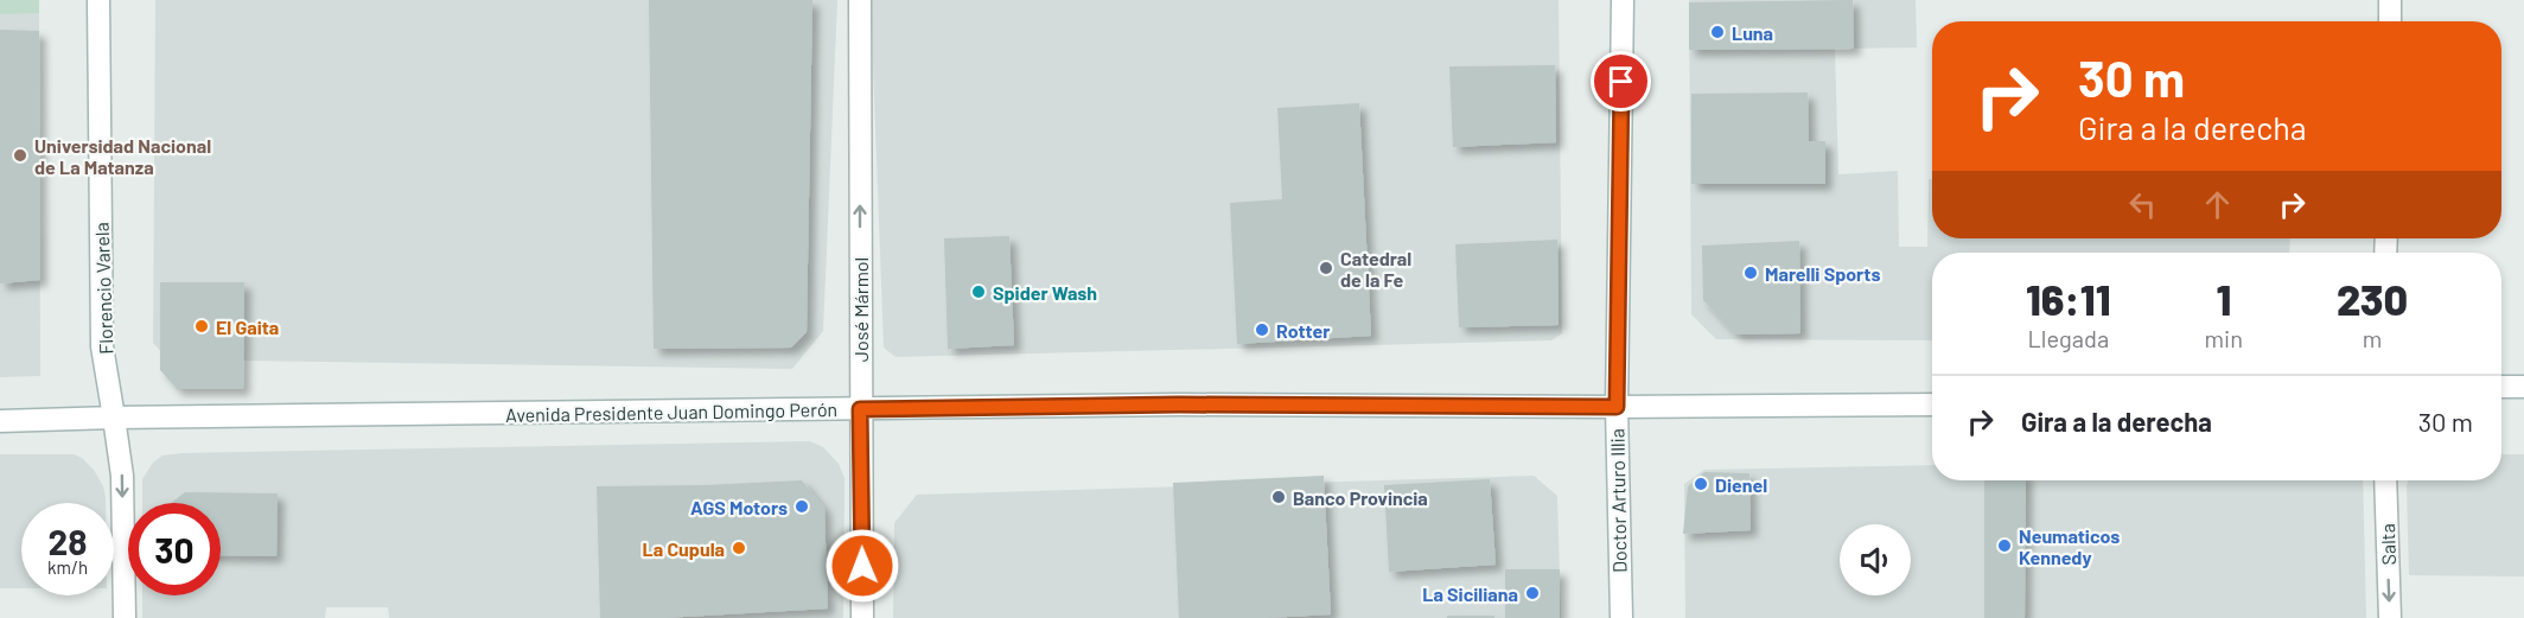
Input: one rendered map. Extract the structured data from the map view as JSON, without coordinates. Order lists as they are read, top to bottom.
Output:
{
  "streets": {
    "main road": [
      "Florencio Varela",
      "José Mármol",
      "Avenida Presidente Juan Domingo Perón",
      "Doctor Arturo Illia",
      "Salta"
    ]
  },
  "crossings": [
    ["Florencio Varela", "Avenida Presidente Juan Domingo Perón"],
    ["José Mármol", "Avenida Presidente Juan Domingo Perón"],
    ["Avenida Presidente Juan Domingo Perón", "Doctor Arturo Illia"]
  ],
  "one_way": ["José Mármol", "Salta"],
  "places": [
    "Luna",
    "Universidad Nacional de La Matanza",
    "Catedral de la Fe",
    "Marelli Sports",
    "Spider Wash",
    "El Gaita",
    "Rotter",
    "Dienel",
    "Banco Provincia",
    "AGS Motors",
    "Neumaticos Kennedy",
    "La Cupula",
    "La Siciliana"
  ],
  "page": {
    "turn": ["30 m", "Gira a la derecha"],
    "eta": [
      "16:11",
      "Llegada",
      "1",
      "min",
      "230",
      "m"
    ],
    "list": [
      {
        "name": "Gira a la derecha",
        "value": "30 m"
      }
    ],
    "speed": "28 km/h",
    "limit": "30"
  }
}
